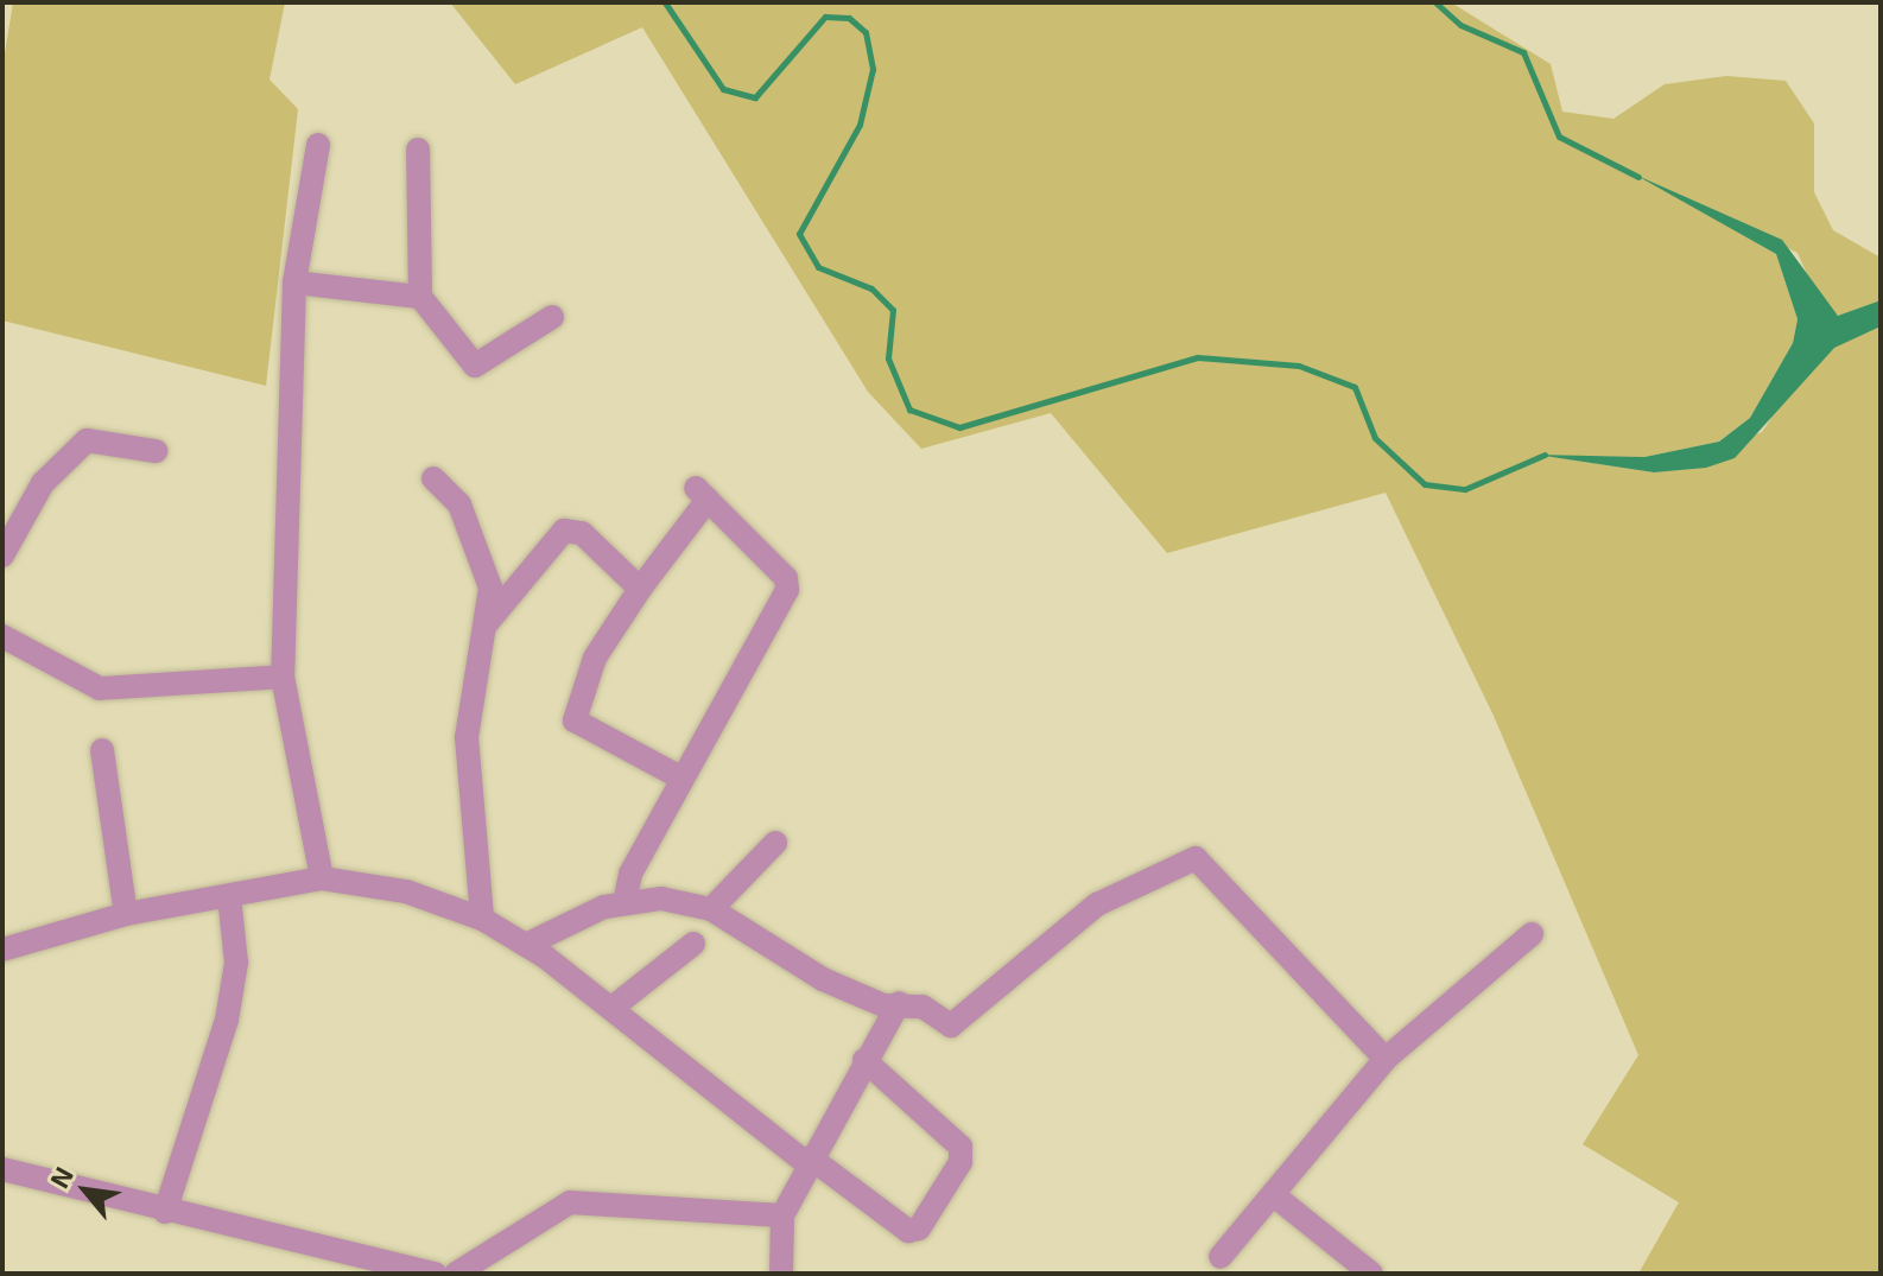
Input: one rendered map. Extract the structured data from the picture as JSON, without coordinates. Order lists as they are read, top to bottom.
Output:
{
  "north": "top left"
}
